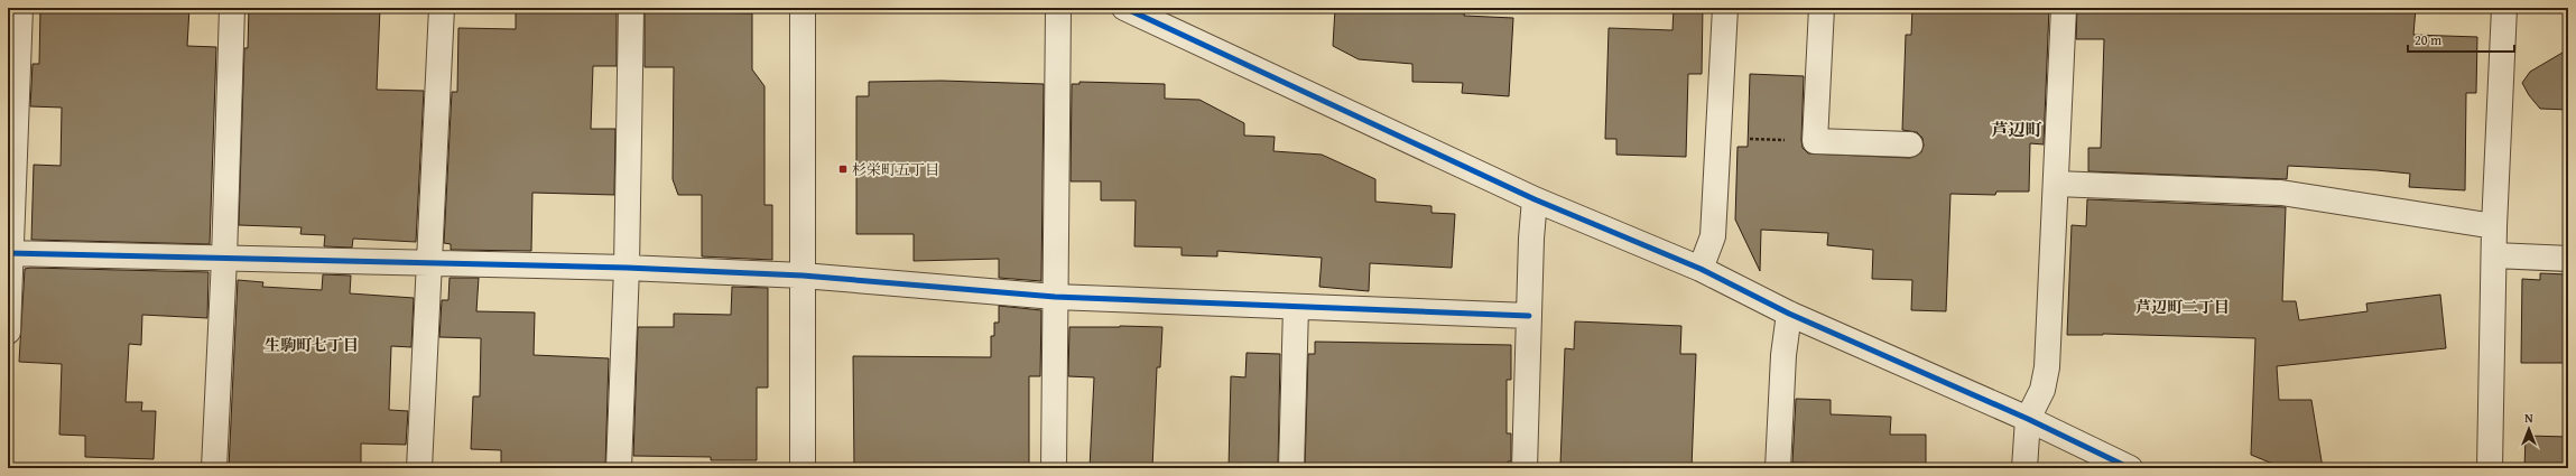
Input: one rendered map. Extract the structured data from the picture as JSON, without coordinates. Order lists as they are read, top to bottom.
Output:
{
  "districts": ["芦辺町", "芦辺町二丁目", "生駒町七丁目"],
  "places": {
    "transit": ["杉栄町五丁目"]
  },
  "scale_bar": "20 m",
  "north": "top"
}
